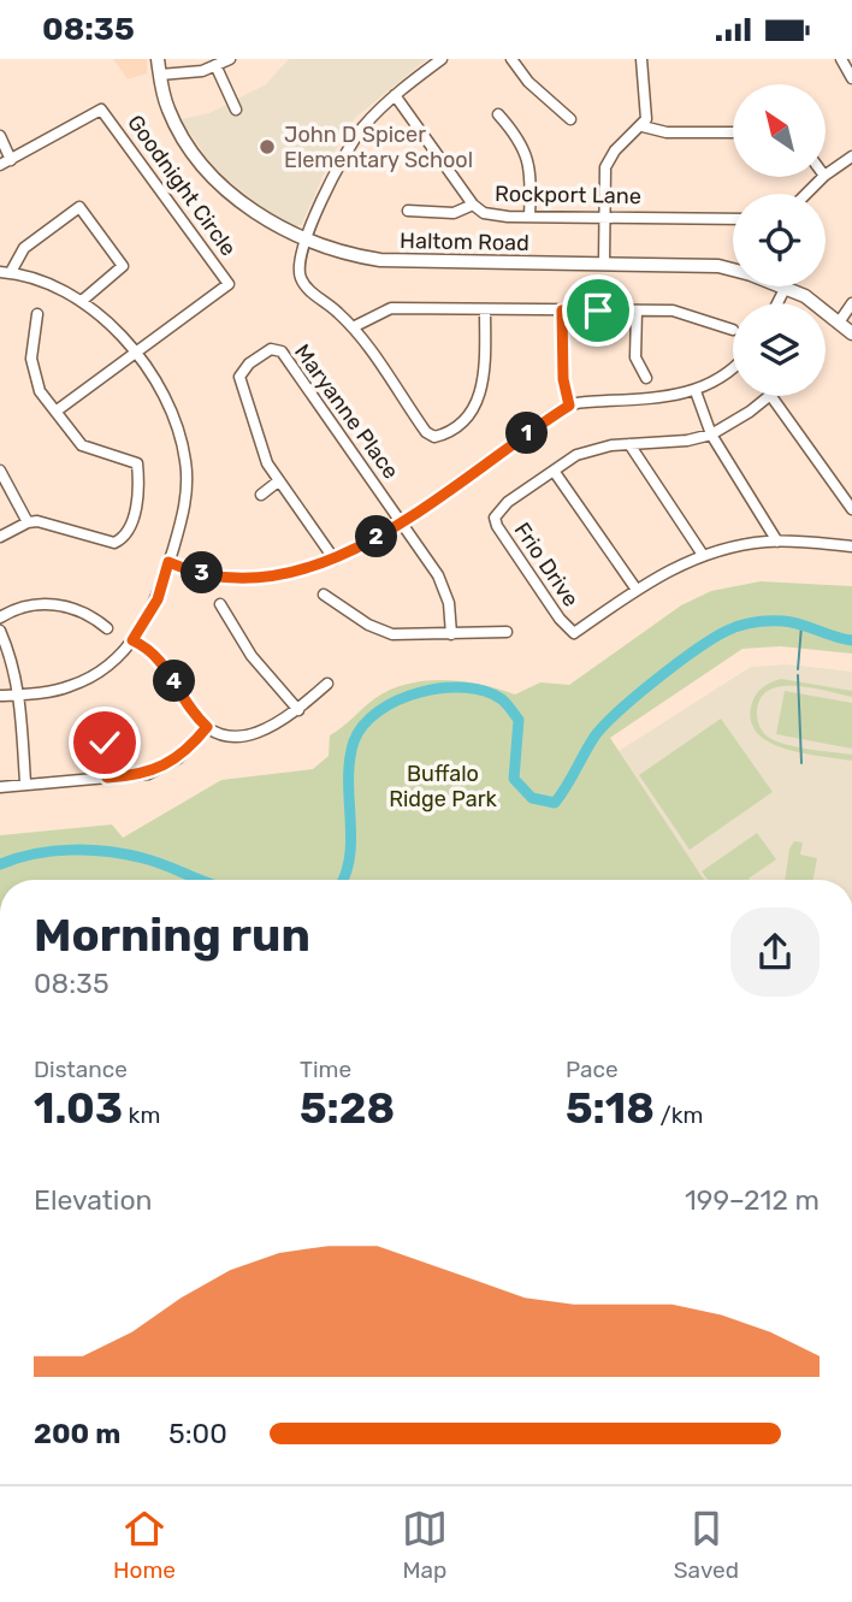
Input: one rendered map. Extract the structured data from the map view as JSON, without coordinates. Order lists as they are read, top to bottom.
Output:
{
  "streets": {
    "main road": ["Haltom Road"],
    "street": [
      "Goodnight Circle",
      "Rockport Lane",
      "Maryanne Place",
      "Frio Drive"
    ]
  },
  "parks": ["Buffalo Ridge Park"],
  "places": ["John D Spicer Elementary School"],
  "north": "top left",
  "page": {
    "status": "08:35",
    "pins": [
      "1",
      "2",
      "3",
      "4"
    ],
    "heading": ["Morning run", "08:35"],
    "stats": [
      ["Distance", "1.03 km"],
      ["Time", "5:28"],
      ["Pace", "5:18 /km"]
    ],
    "chart": ["Elevation", "199–212 m"],
    "list": [
      {
        "name": "200 m",
        "note": "5:00"
      }
    ],
    "tabs": ["Home", "Map", "Saved"]
  }
}
